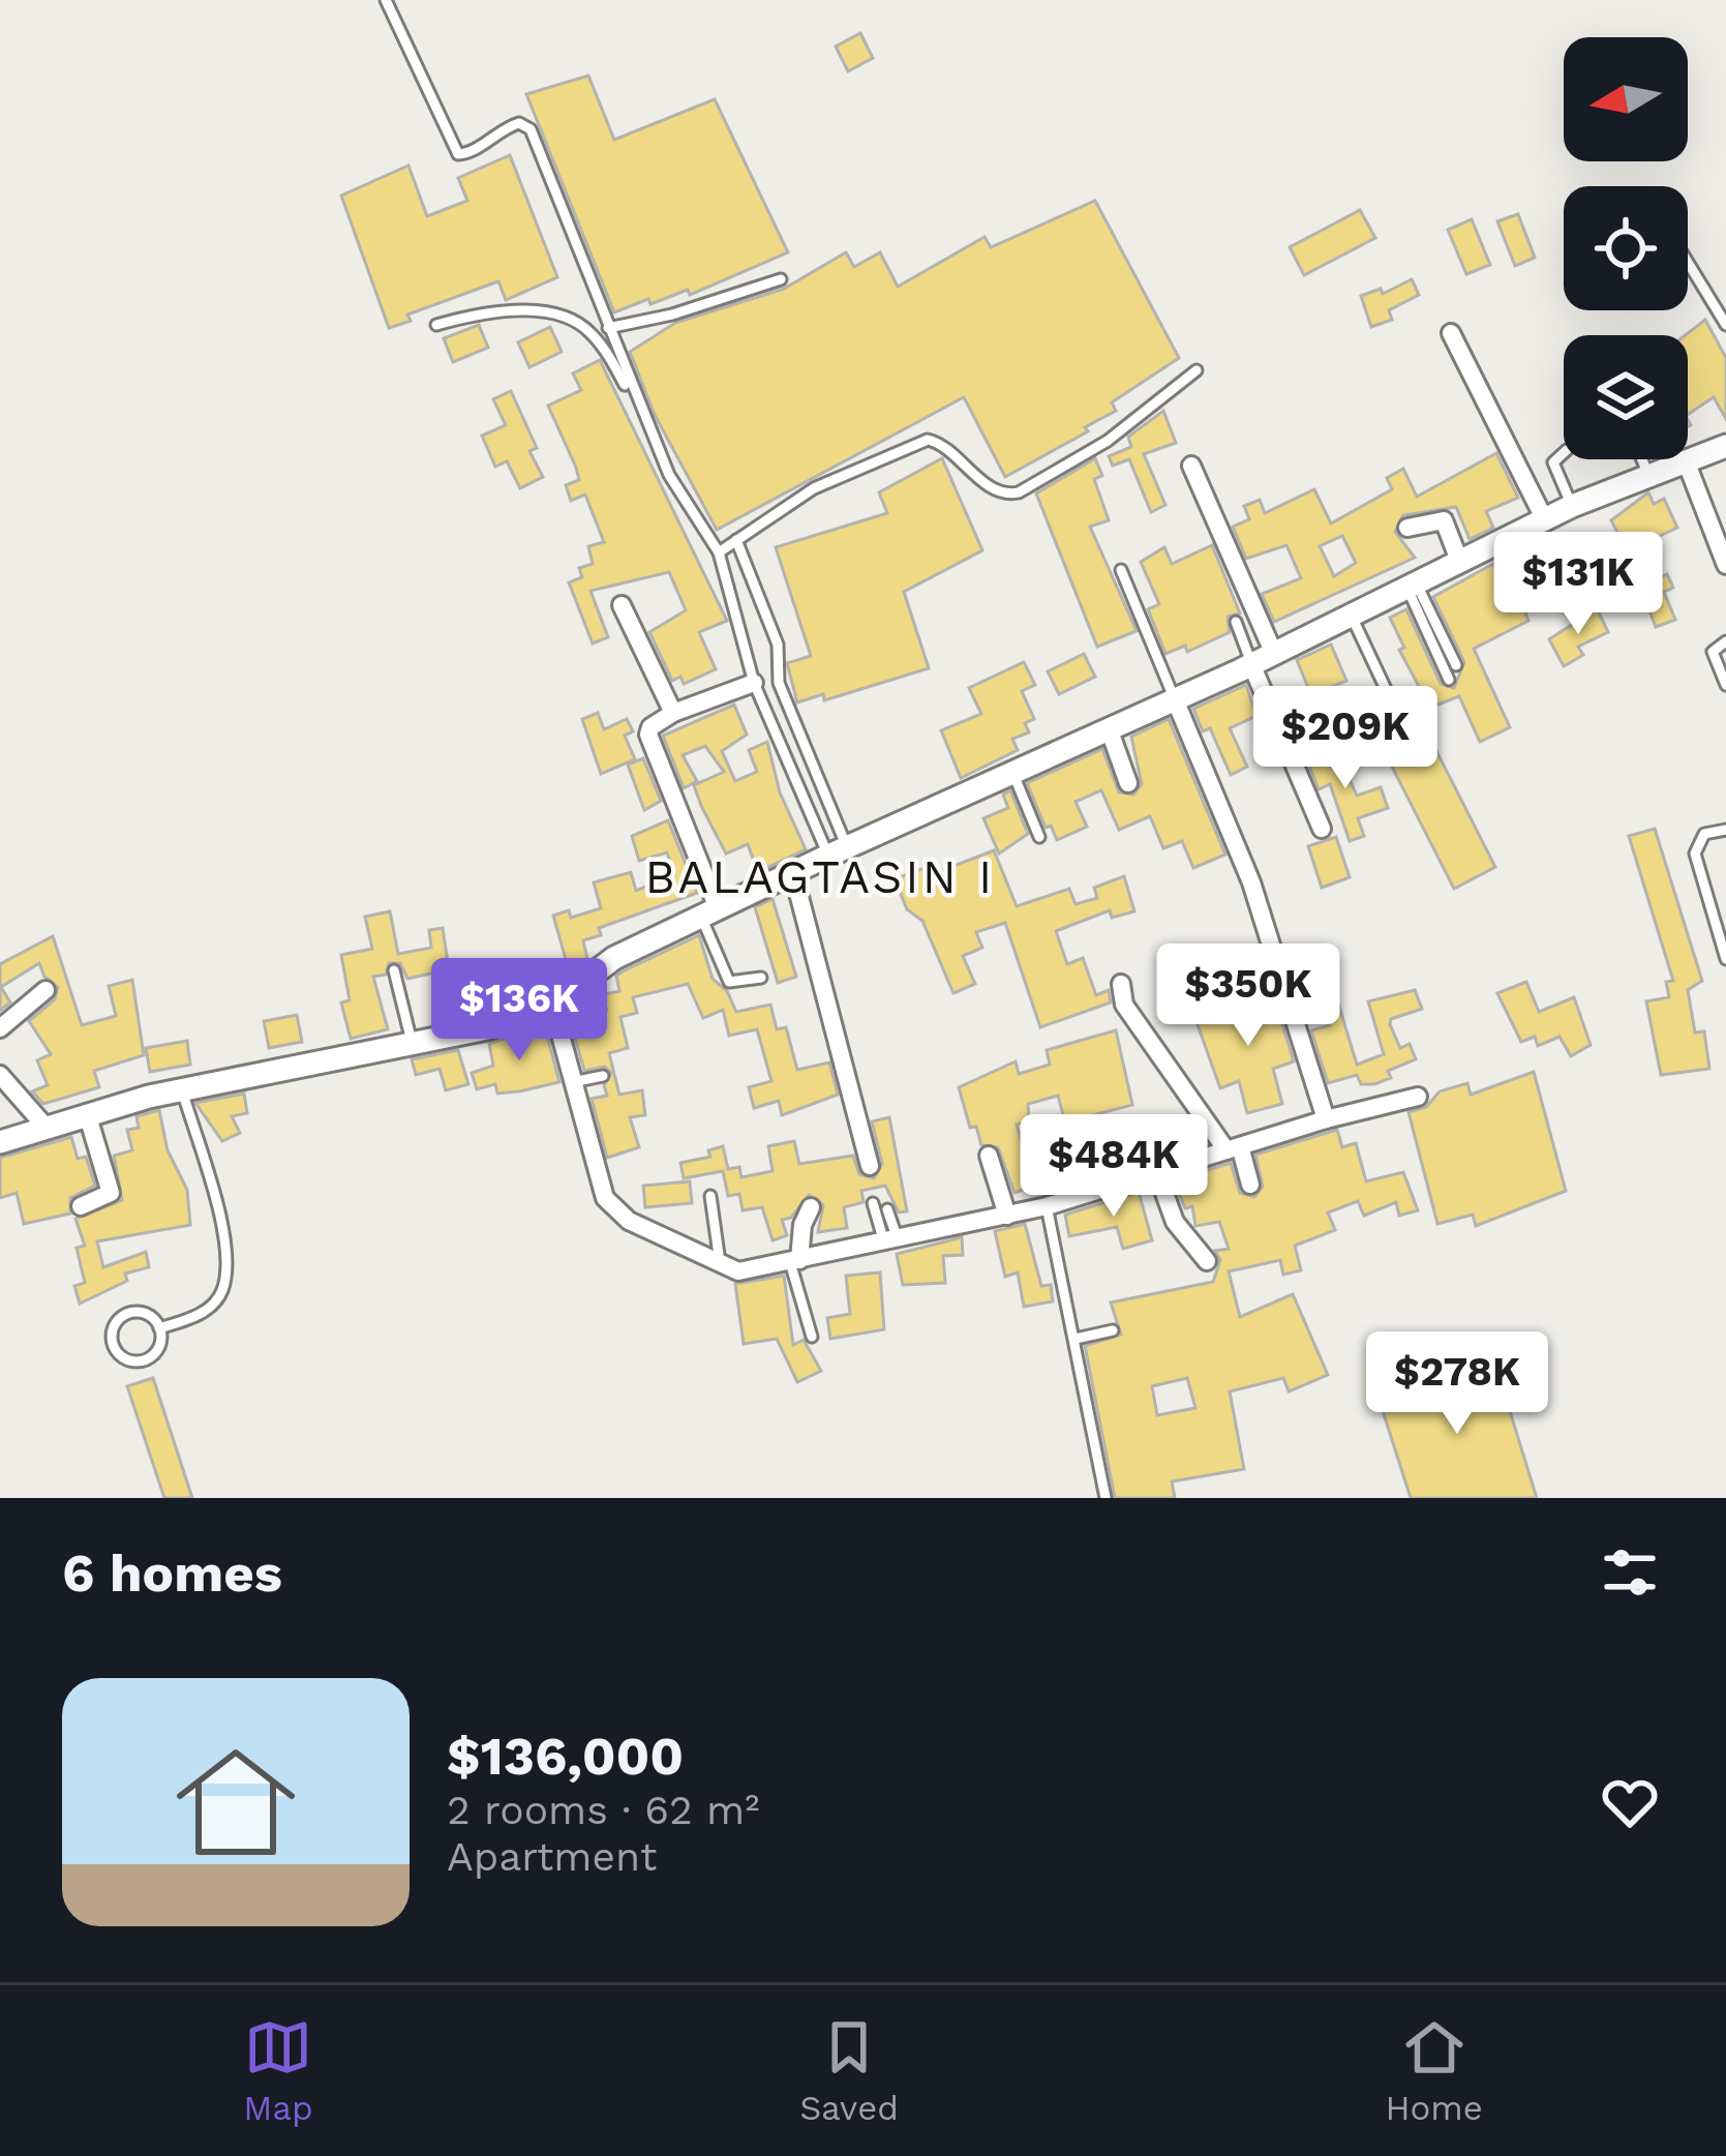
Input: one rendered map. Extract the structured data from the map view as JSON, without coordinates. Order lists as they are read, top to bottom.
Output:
{
  "districts": ["BALAGTASIN I"],
  "north": "left",
  "page": {
    "price": [
      "$131K",
      "$209K",
      "$350K",
      "$136K",
      "$484K",
      "$278K"
    ],
    "heading": "6 homes",
    "list": [
      {
        "name": "$136,000",
        "note": "2 rooms · 62 m² · Apartment"
      }
    ],
    "tabs": ["Map", "Saved", "Home"]
  }
}
